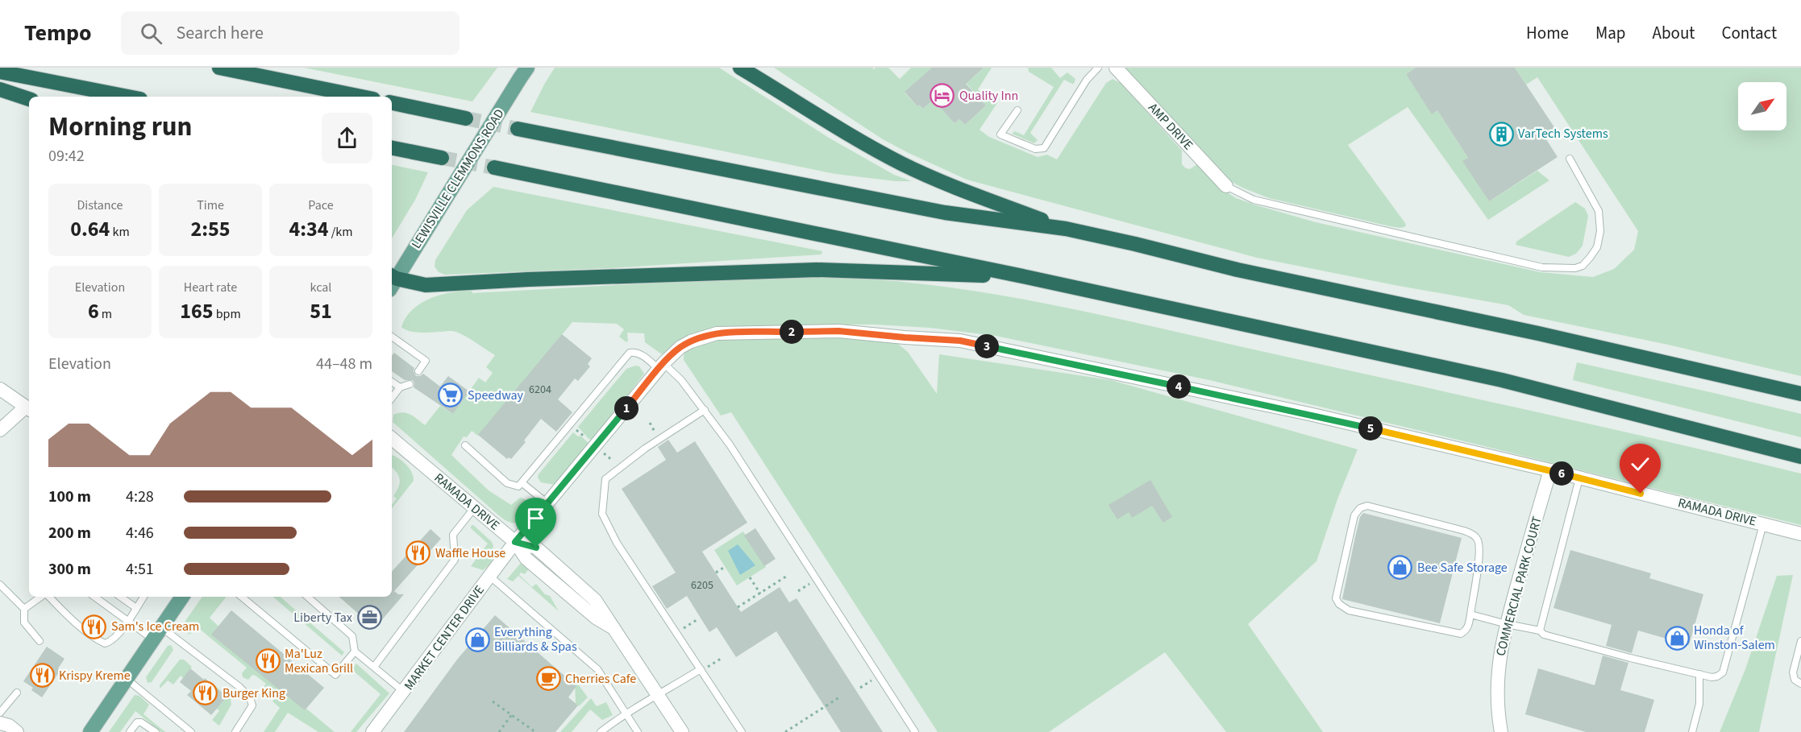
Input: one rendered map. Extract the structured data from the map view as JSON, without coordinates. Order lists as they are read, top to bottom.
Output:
{
  "streets": {
    "main road": ["LEWISVILLE CLEMMONS ROAD"],
    "street": [
      "AMP DRIVE",
      "RAMADA DRIVE",
      "COMMERCIAL PARK COURT",
      "MARKET CENTER DRIVE"
    ]
  },
  "crossings": [
    ["RAMADA DRIVE", "COMMERCIAL PARK COURT"],
    ["RAMADA DRIVE", "MARKET CENTER DRIVE"]
  ],
  "places": {
    "hotel": ["Quality Inn"],
    "building": ["VarTech Systems"],
    "supermarket": ["Speedway"],
    "restaurant": [
      "Waffle House",
      "Sam's Ice Cream",
      "Ma'Luz Mexican Grill",
      "Krispy Kreme",
      "Burger King"
    ],
    "shop": ["Bee Safe Storage", "Honda of Winston-Salem", "Everything Billiards & Spas"],
    "office": ["Liberty Tax"],
    "cafe": ["Cherries Cafe"]
  },
  "house_numbers": ["6204", "6205"],
  "north": "top right",
  "page": {
    "header": "Tempo",
    "search": "Search here",
    "nav": [
      "Home",
      "Map",
      "About",
      "Contact"
    ],
    "heading": ["Morning run", "09:42"],
    "stats": [
      ["Distance", "0.64 km"],
      ["Time", "2:55"],
      ["Pace", "4:34 /km"],
      ["Elevation", "6 m"],
      ["Heart rate", "165 bpm"],
      ["kcal", "51"]
    ],
    "pins": [
      "2",
      "3",
      "4",
      "1",
      "5",
      "6"
    ],
    "chart": ["Elevation", "44–48 m"],
    "list": [
      {
        "name": "100 m",
        "note": "4:28"
      },
      {
        "name": "200 m",
        "note": "4:46"
      },
      {
        "name": "300 m",
        "note": "4:51"
      }
    ]
  }
}
